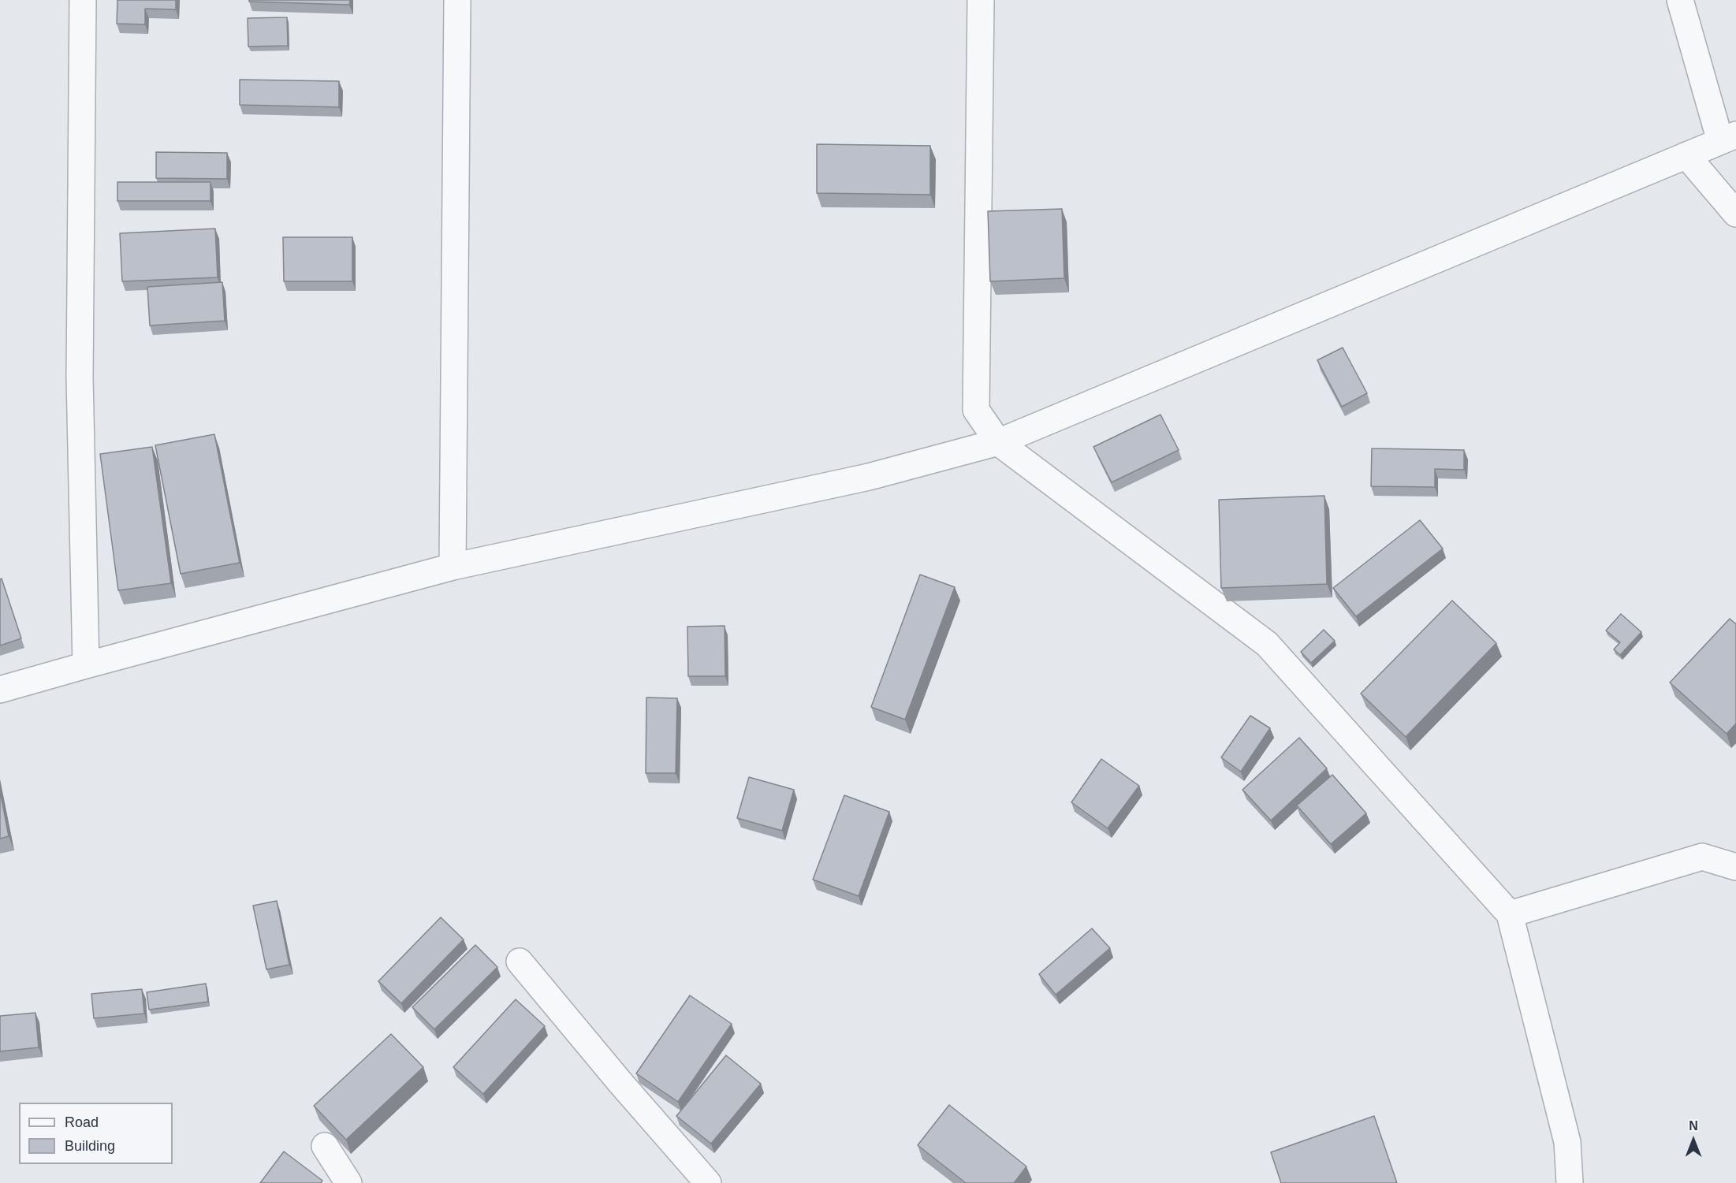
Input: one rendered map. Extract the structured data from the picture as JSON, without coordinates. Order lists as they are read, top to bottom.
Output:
{
  "legend": ["Road", "Building"],
  "north": "top"
}
